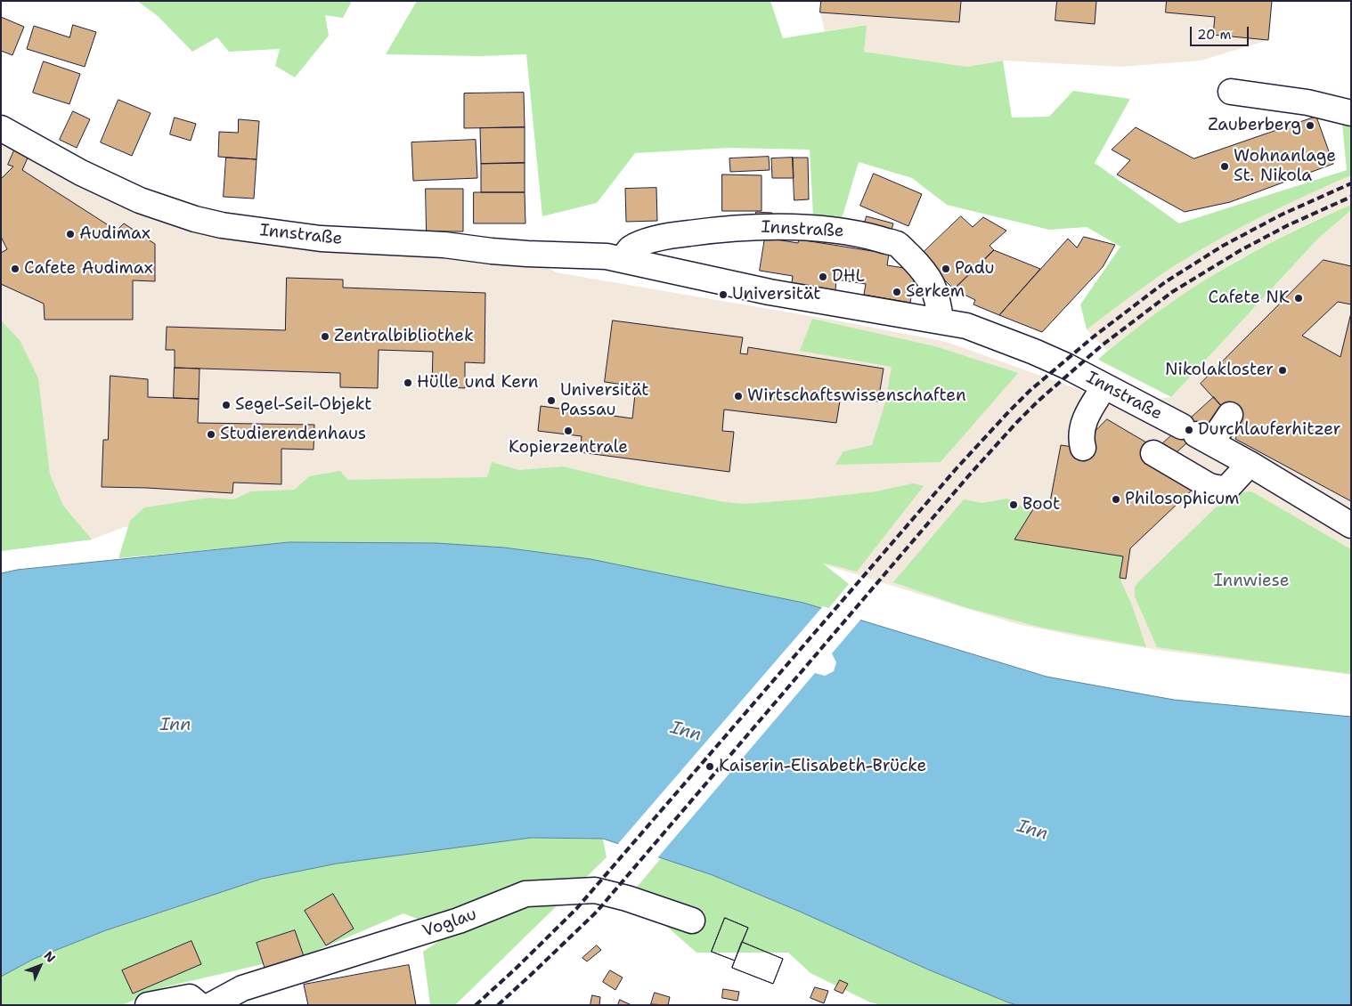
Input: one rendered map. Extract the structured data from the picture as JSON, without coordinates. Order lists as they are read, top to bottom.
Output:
{
  "streets": {
    "street": ["Innstraße", "Voglau"]
  },
  "water": ["Inn"],
  "parks": ["Innwiese"],
  "places": [
    "Zauberberg",
    "Wohnanlage St. Nikola",
    "Audimax",
    "Cafete Audimax",
    "Padu",
    "DHL",
    "Serkem",
    "Universität",
    "Cafete NK",
    "Zentralbibliothek",
    "Nikolakloster",
    "Hülle und Kern",
    "Wirtschaftswissenschaften",
    "Universität Passau",
    "Segel-Seil-Objekt",
    "Durchlauferhitzer",
    "Kopierzentrale",
    "Studierendenhaus",
    "Philosophicum",
    "Boot",
    "Kaiserin-Elisabeth-Brücke"
  ],
  "scale_bar": "20 m",
  "north": "top right"
}
